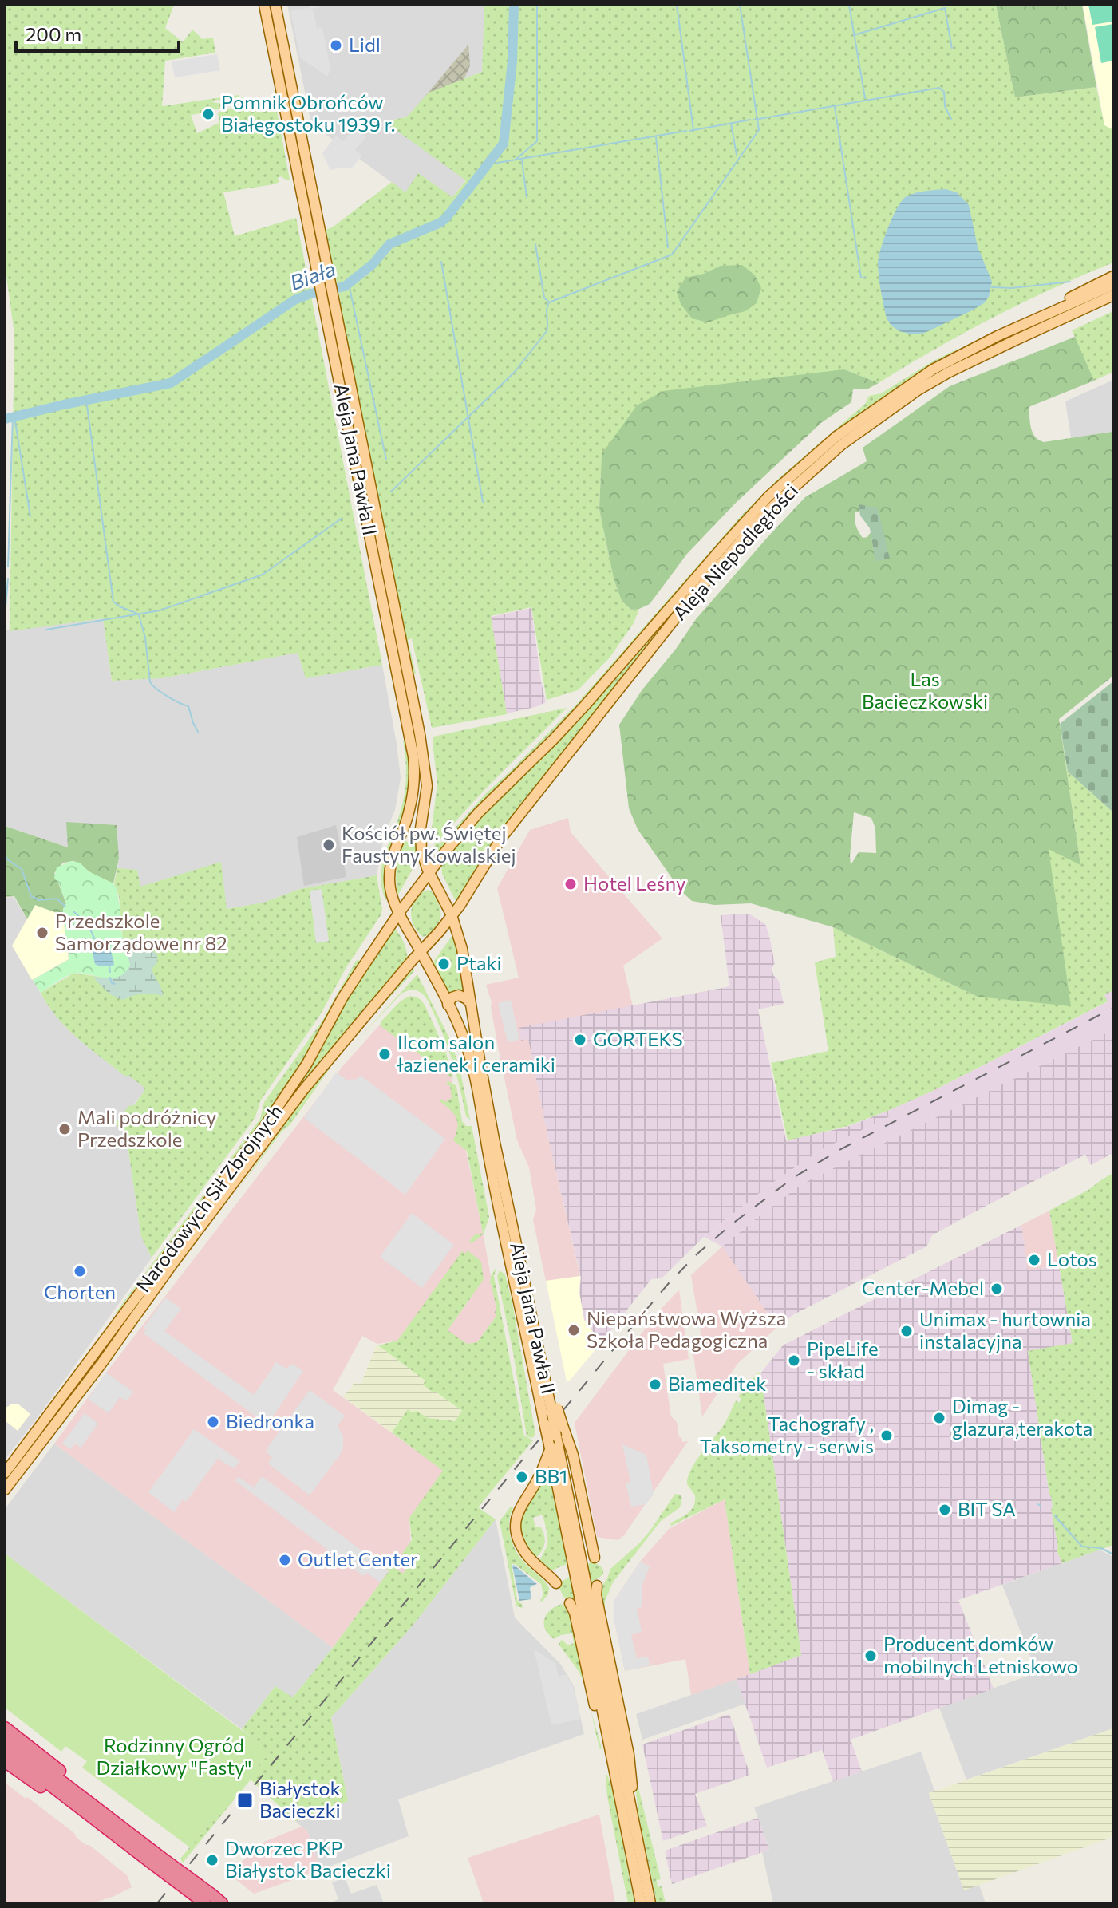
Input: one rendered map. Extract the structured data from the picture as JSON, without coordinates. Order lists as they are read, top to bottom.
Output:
{
  "streets": {
    "main road": ["Aleja Jana Pawła II", "Aleja Niepodległości", "Narodowych Sił Zbrojnych"]
  },
  "crossings": [
    ["Aleja Jana Pawła II", "Aleja Niepodległości"],
    ["Aleja Jana Pawła II", "Narodowych Sił Zbrojnych"],
    ["Aleja Niepodległości", "Narodowych Sił Zbrojnych"]
  ],
  "water": ["Biała"],
  "parks": ["Las Bacieczkowski", "Rodzinny Ogród Działkowy \"Fasty\""],
  "places": {
    "other": [
      "Lidl",
      "Pomnik Obrońców Białegostoku 1939 r.",
      "Kościół pw. Świętej Faustyny Kowalskiej",
      "Hotel Leśny",
      "Przedszkole Samorządowe nr 82",
      "Ptaki",
      "GORTEKS",
      "Ilcom salon łazienek i ceramiki",
      "Mali podróżnicy Przedszkole",
      "Lotos",
      "Chorten",
      "Center-Mebel",
      "Niepaństwowa Wyższa Szkoła Pedagogiczna",
      "Unimax - hurtownia instalacyjna",
      "PipeLife - skład",
      "Biameditek",
      "Dimag - glazura,terakota",
      "Biedronka",
      "Tachografy , Taksometry - serwis",
      "BB1",
      "BIT SA",
      "Outlet Center",
      "Producent domków mobilnych Letniskowo",
      "Dworzec PKP Białystok Bacieczki"
    ],
    "transit": ["Białystok Bacieczki"]
  },
  "scale_bar": "200 m"
}
